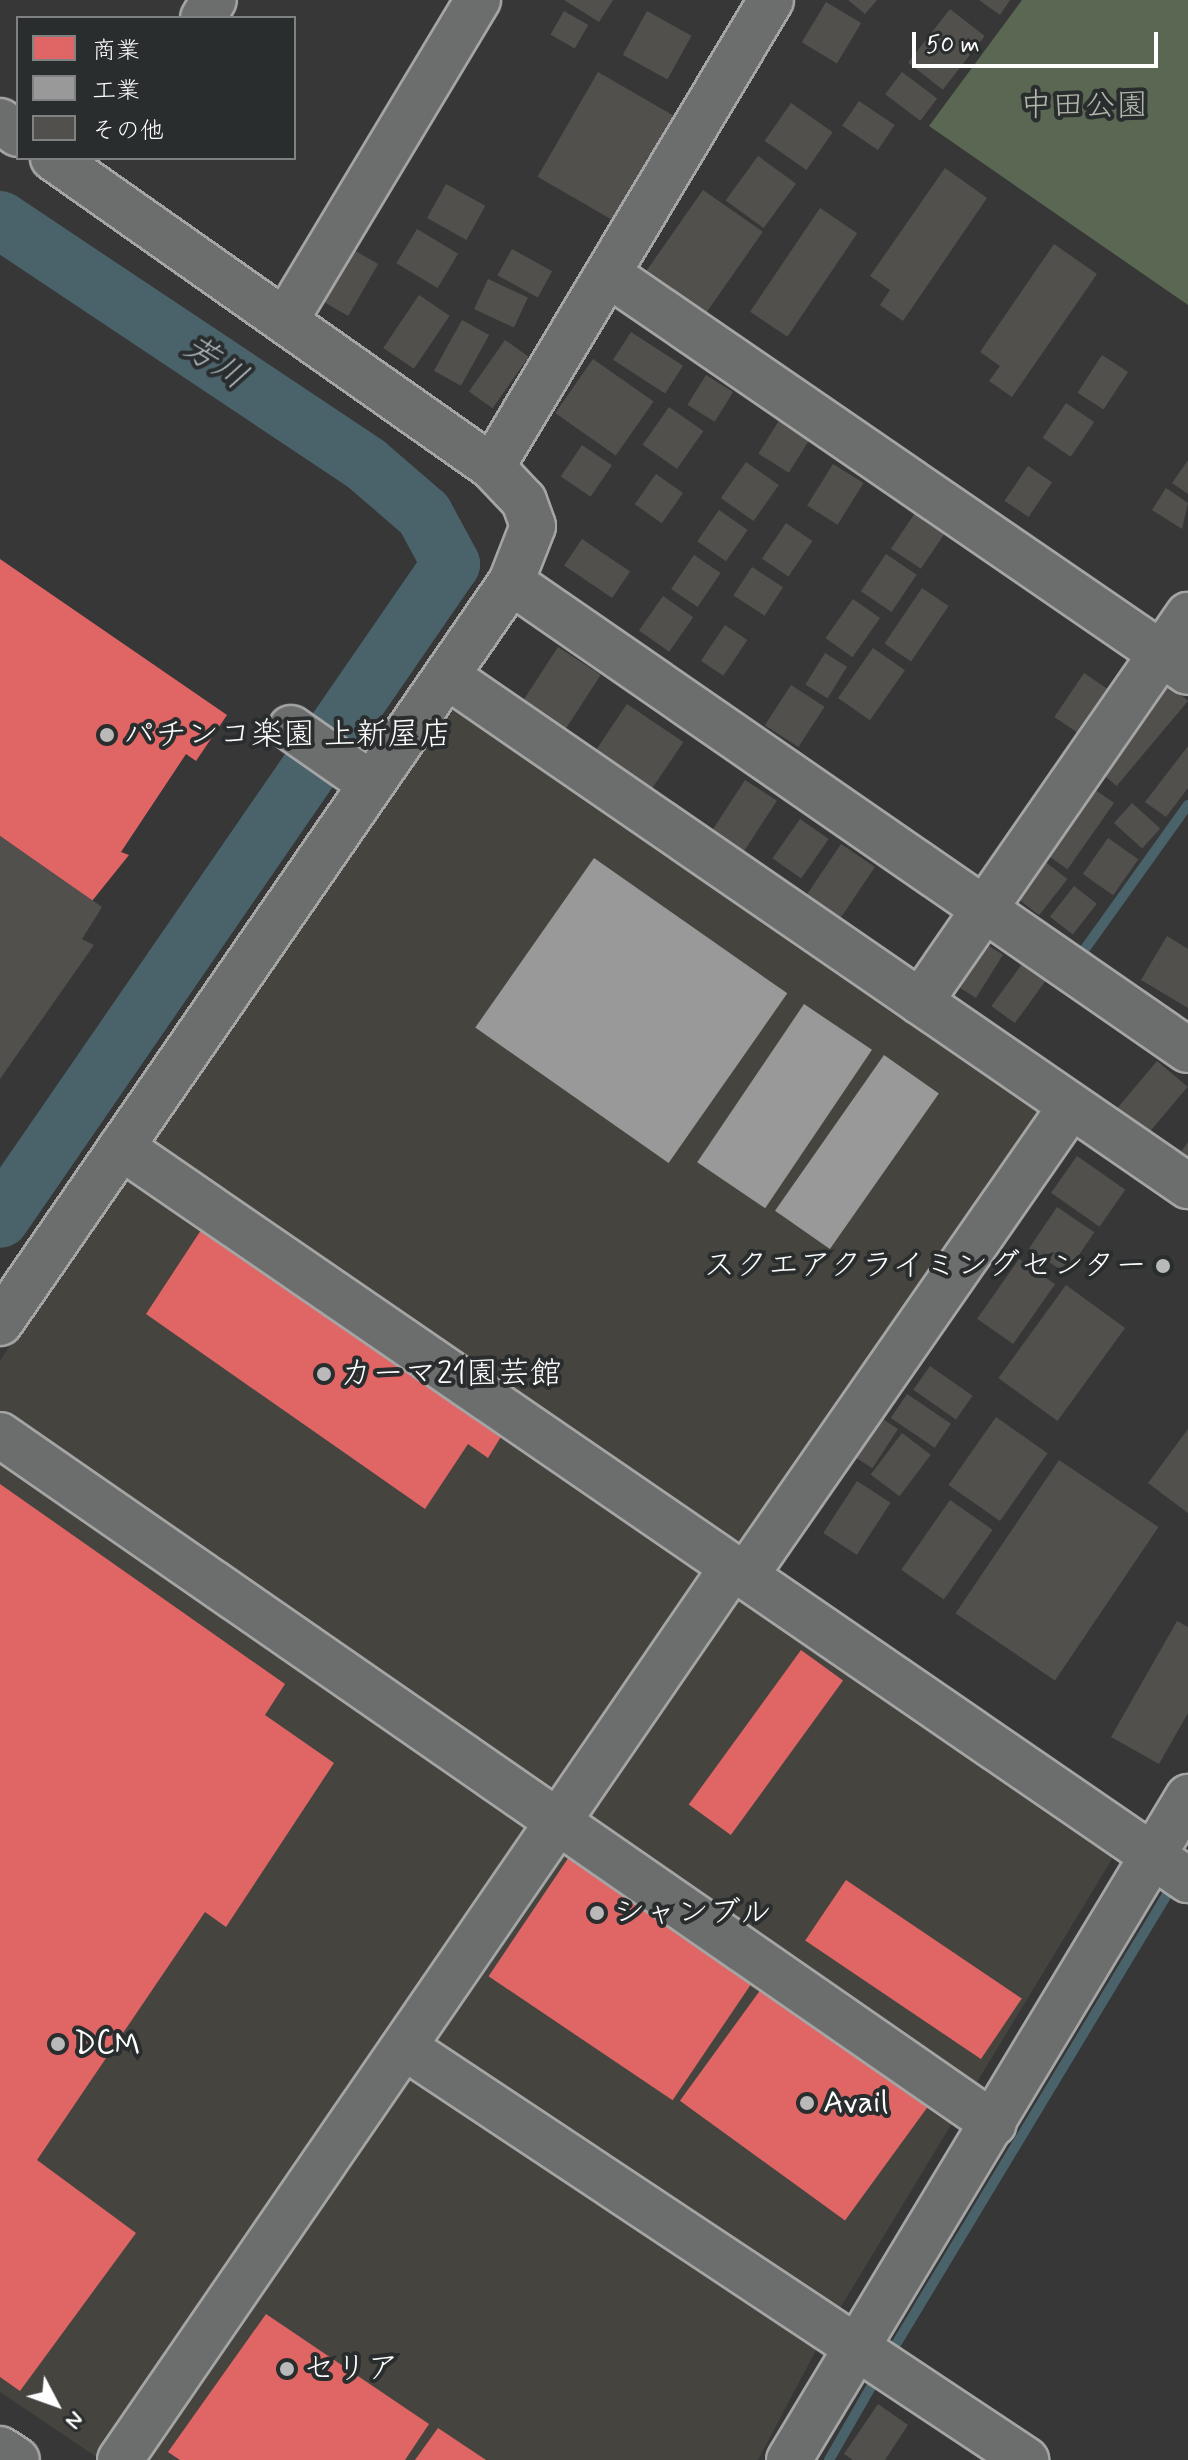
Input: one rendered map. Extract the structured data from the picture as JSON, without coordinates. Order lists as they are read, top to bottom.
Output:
{
  "water": ["芳川"],
  "parks": ["中田公園"],
  "places": [
    "パチンコ楽園 上新屋店",
    "スクエアクライミングセンター",
    "カーマ21園芸館",
    "シャンブル",
    "DCM",
    "Avail",
    "セリア"
  ],
  "legend": ["商業", "工業", "その他"],
  "scale_bar": "50 m",
  "north": "bottom right"
}
